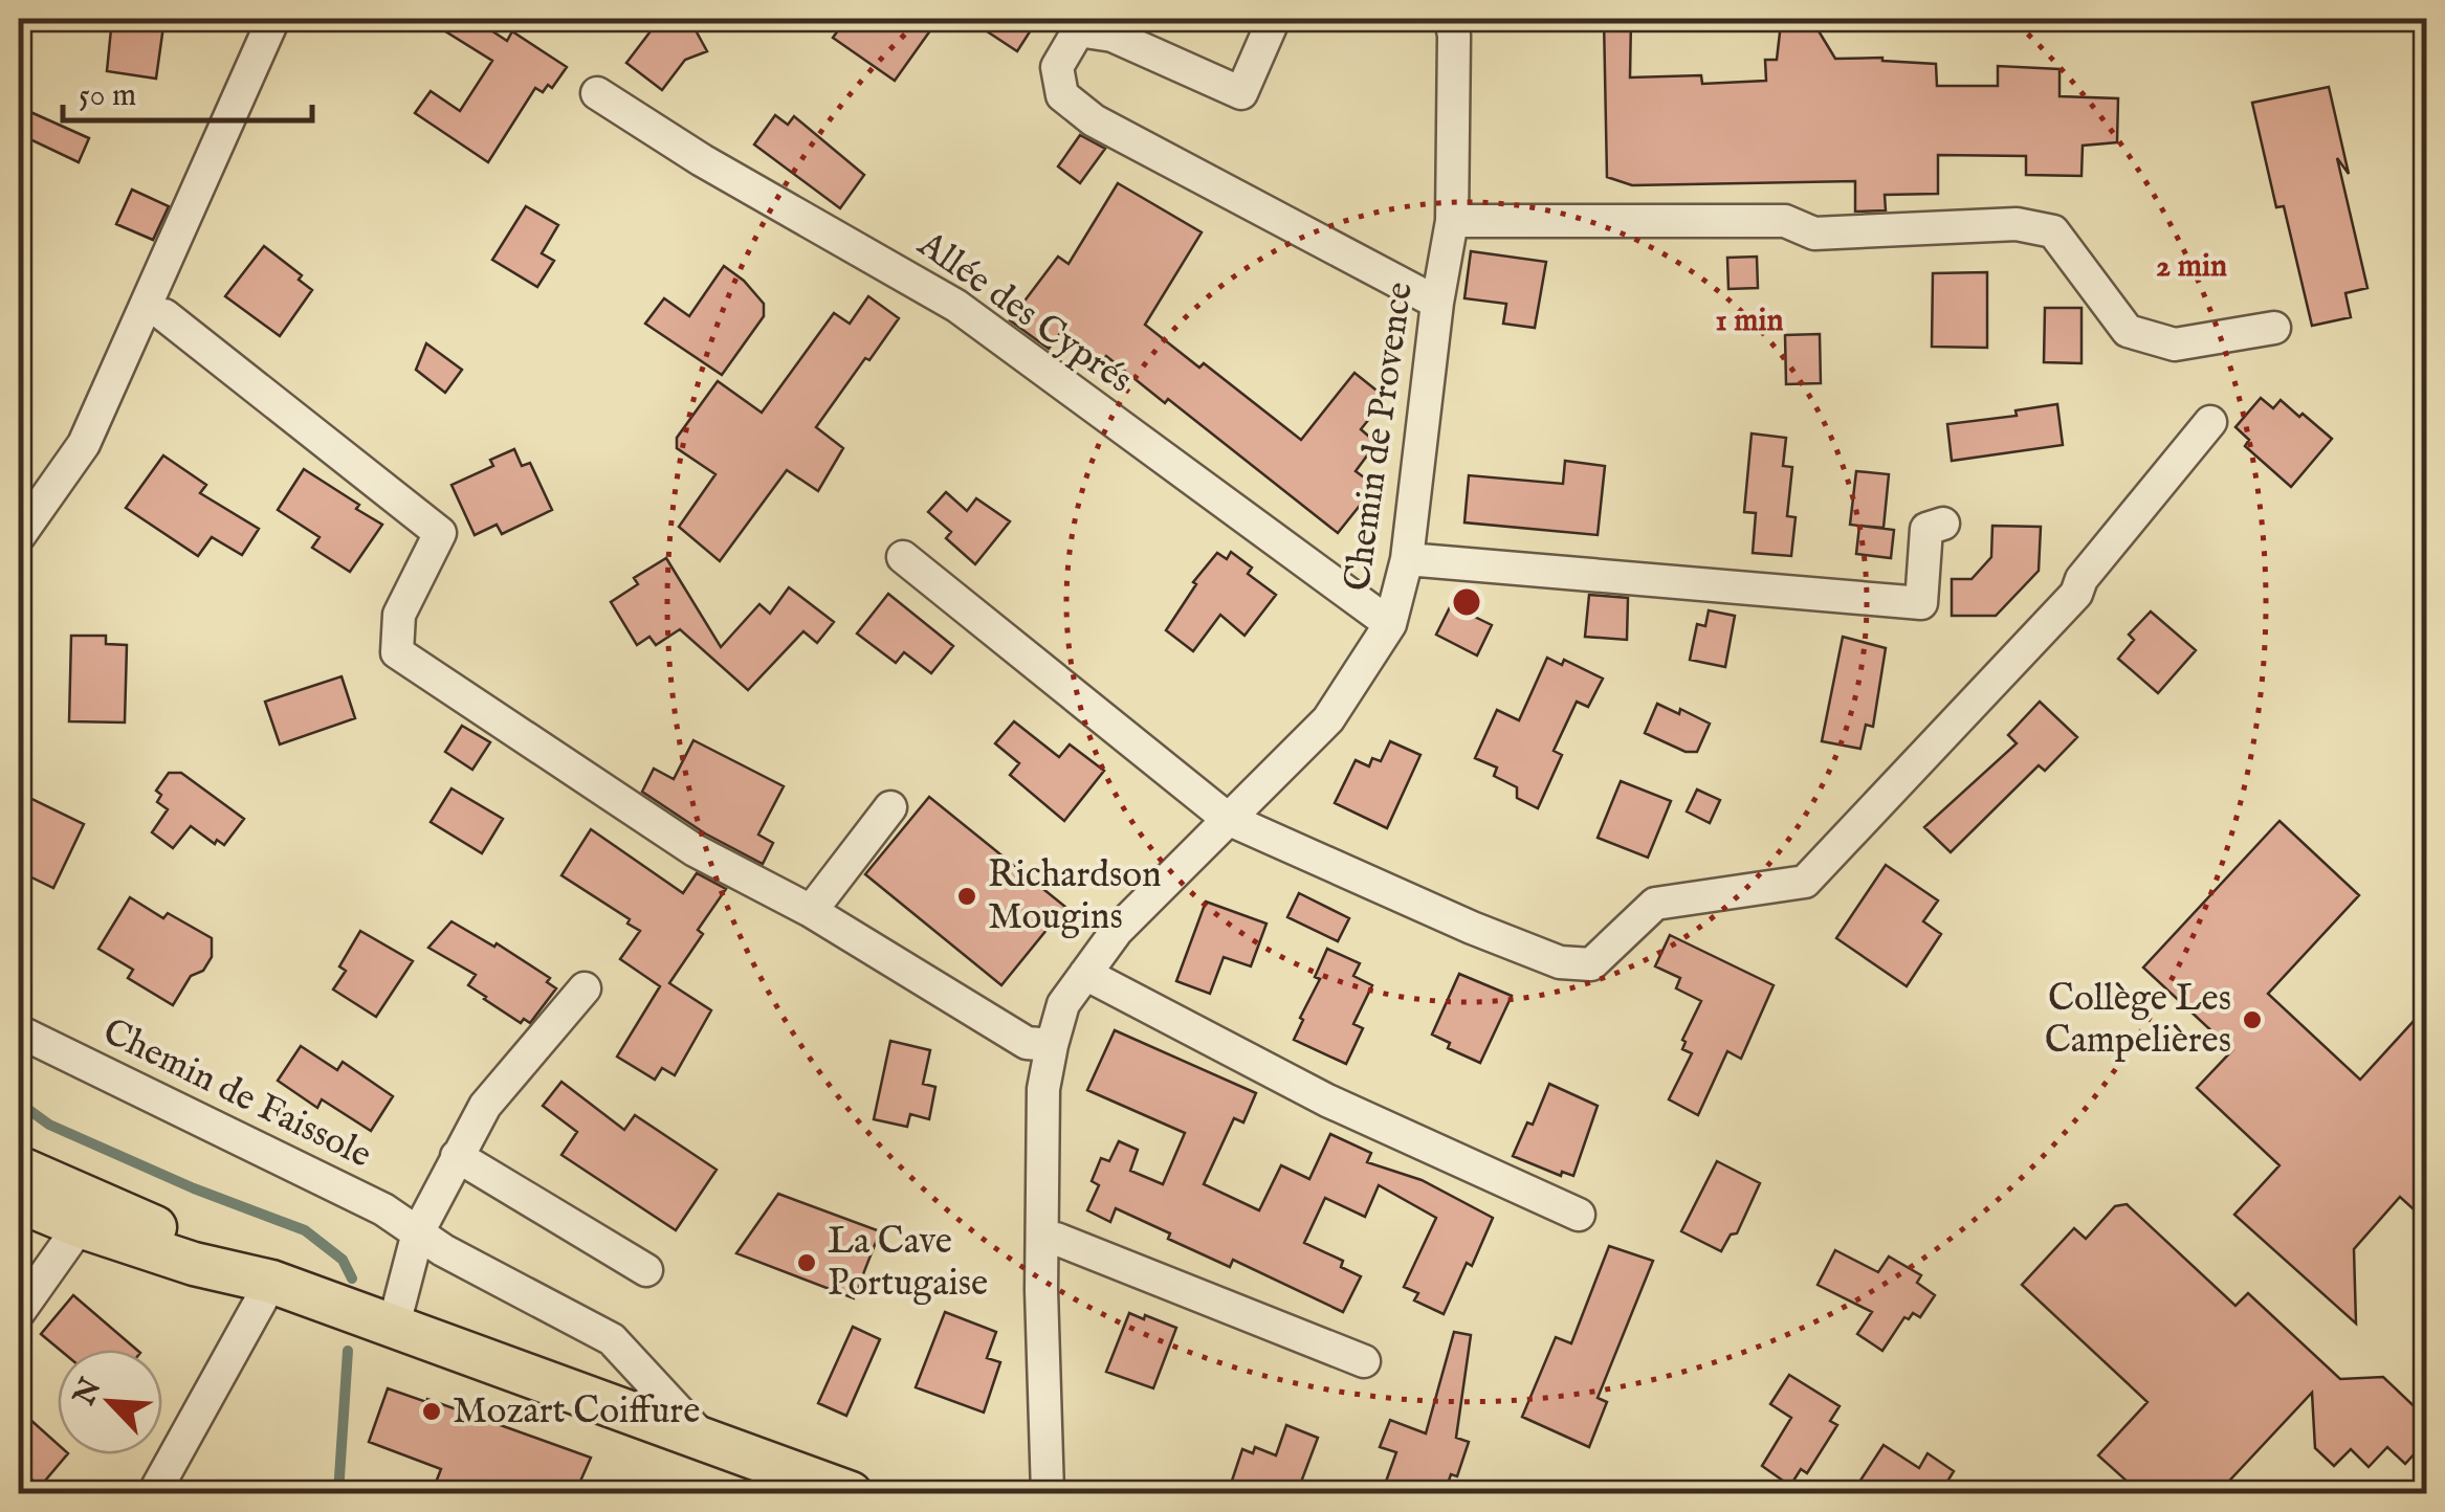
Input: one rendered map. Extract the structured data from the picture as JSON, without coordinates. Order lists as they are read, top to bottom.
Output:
{
  "streets": {
    "street": ["Allée des Cyprés", "Chemin de Provence", "Chemin de Faissole"]
  },
  "crossings": [
    ["Allée des Cyprés", "Chemin de Provence"]
  ],
  "places": [
    "Richardson Mougins",
    "Collège Les Campelières",
    "La Cave Portugaise",
    "Mozart Coiffure"
  ],
  "scale_bar": "50 m",
  "north": "top left",
  "rings": ["2 min", "1 min"]
}
